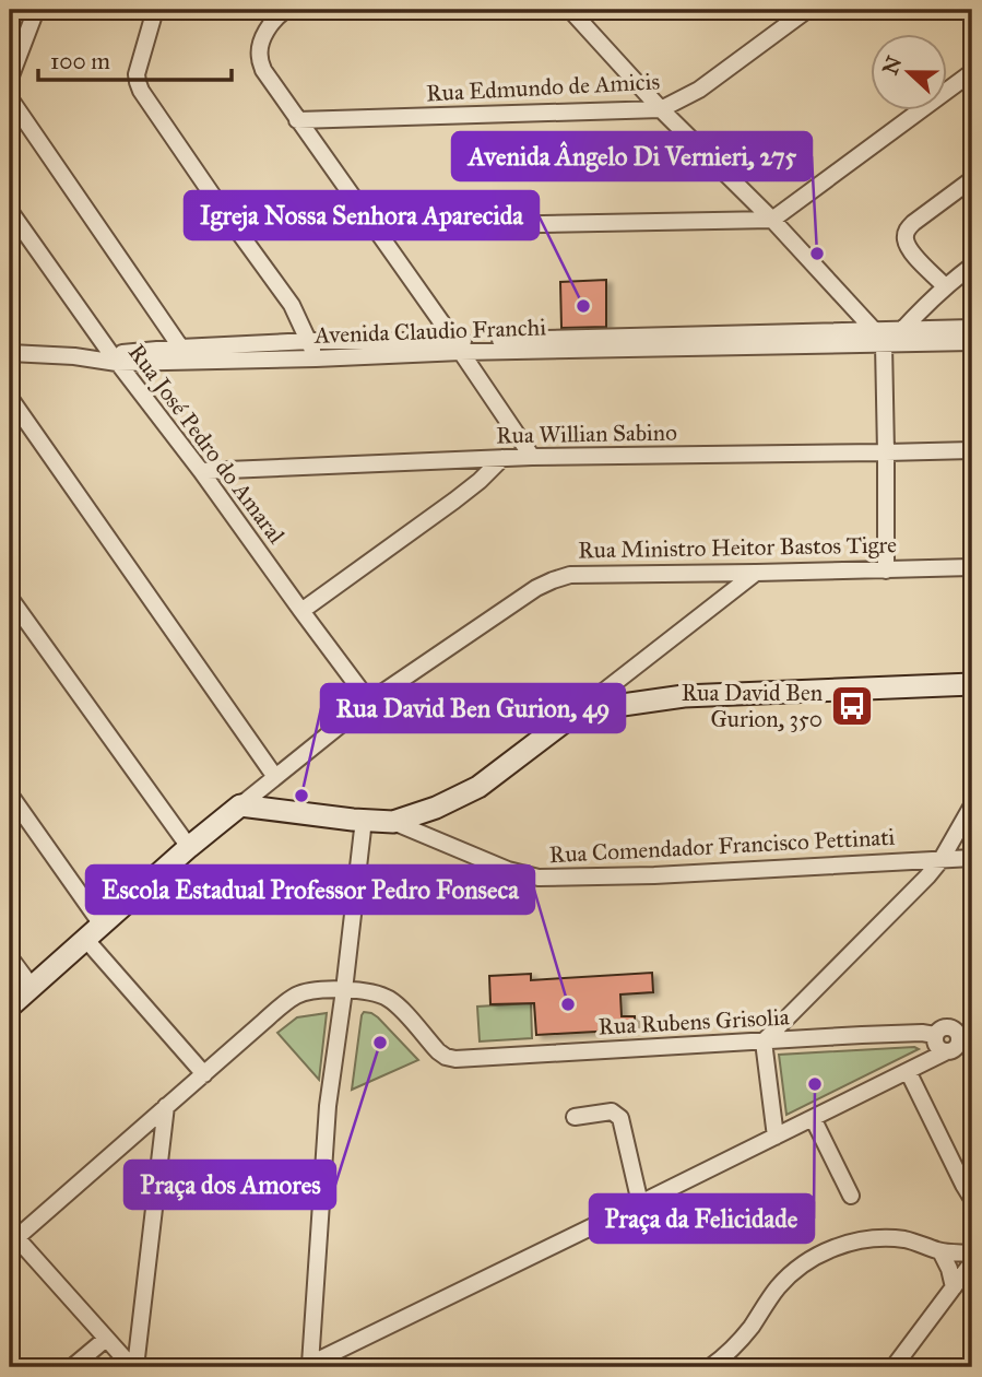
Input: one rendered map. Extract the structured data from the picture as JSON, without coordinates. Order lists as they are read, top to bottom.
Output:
{
  "streets": {
    "street": [
      "Rua Edmundo de Amicis",
      "Avenida Claudio Franchi",
      "Rua Willian Sabino",
      "Rua José Pedro do Amaral",
      "Rua Ministro Heitor Bastos Tigre",
      "Rua Comendador Francisco Pettinati",
      "Rua Rubens Grisolia"
    ]
  },
  "crossings": [
    ["Avenida Claudio Franchi", "Rua José Pedro do Amaral"],
    ["Rua Willian Sabino", "Rua José Pedro do Amaral"],
    ["Rua José Pedro do Amaral", "Rua Ministro Heitor Bastos Tigre"]
  ],
  "places": {
    "other": [
      "Avenida Ângelo Di Vernieri, 275",
      "Igreja Nossa Senhora Aparecida",
      "Rua David Ben Gurion, 49",
      "Escola Estadual Professor Pedro Fonseca",
      "Praça dos Amores",
      "Praça da Felicidade"
    ],
    "bus stop": ["Rua David Ben Gurion, 350"]
  },
  "scale_bar": "100 m",
  "north": "left"
}
